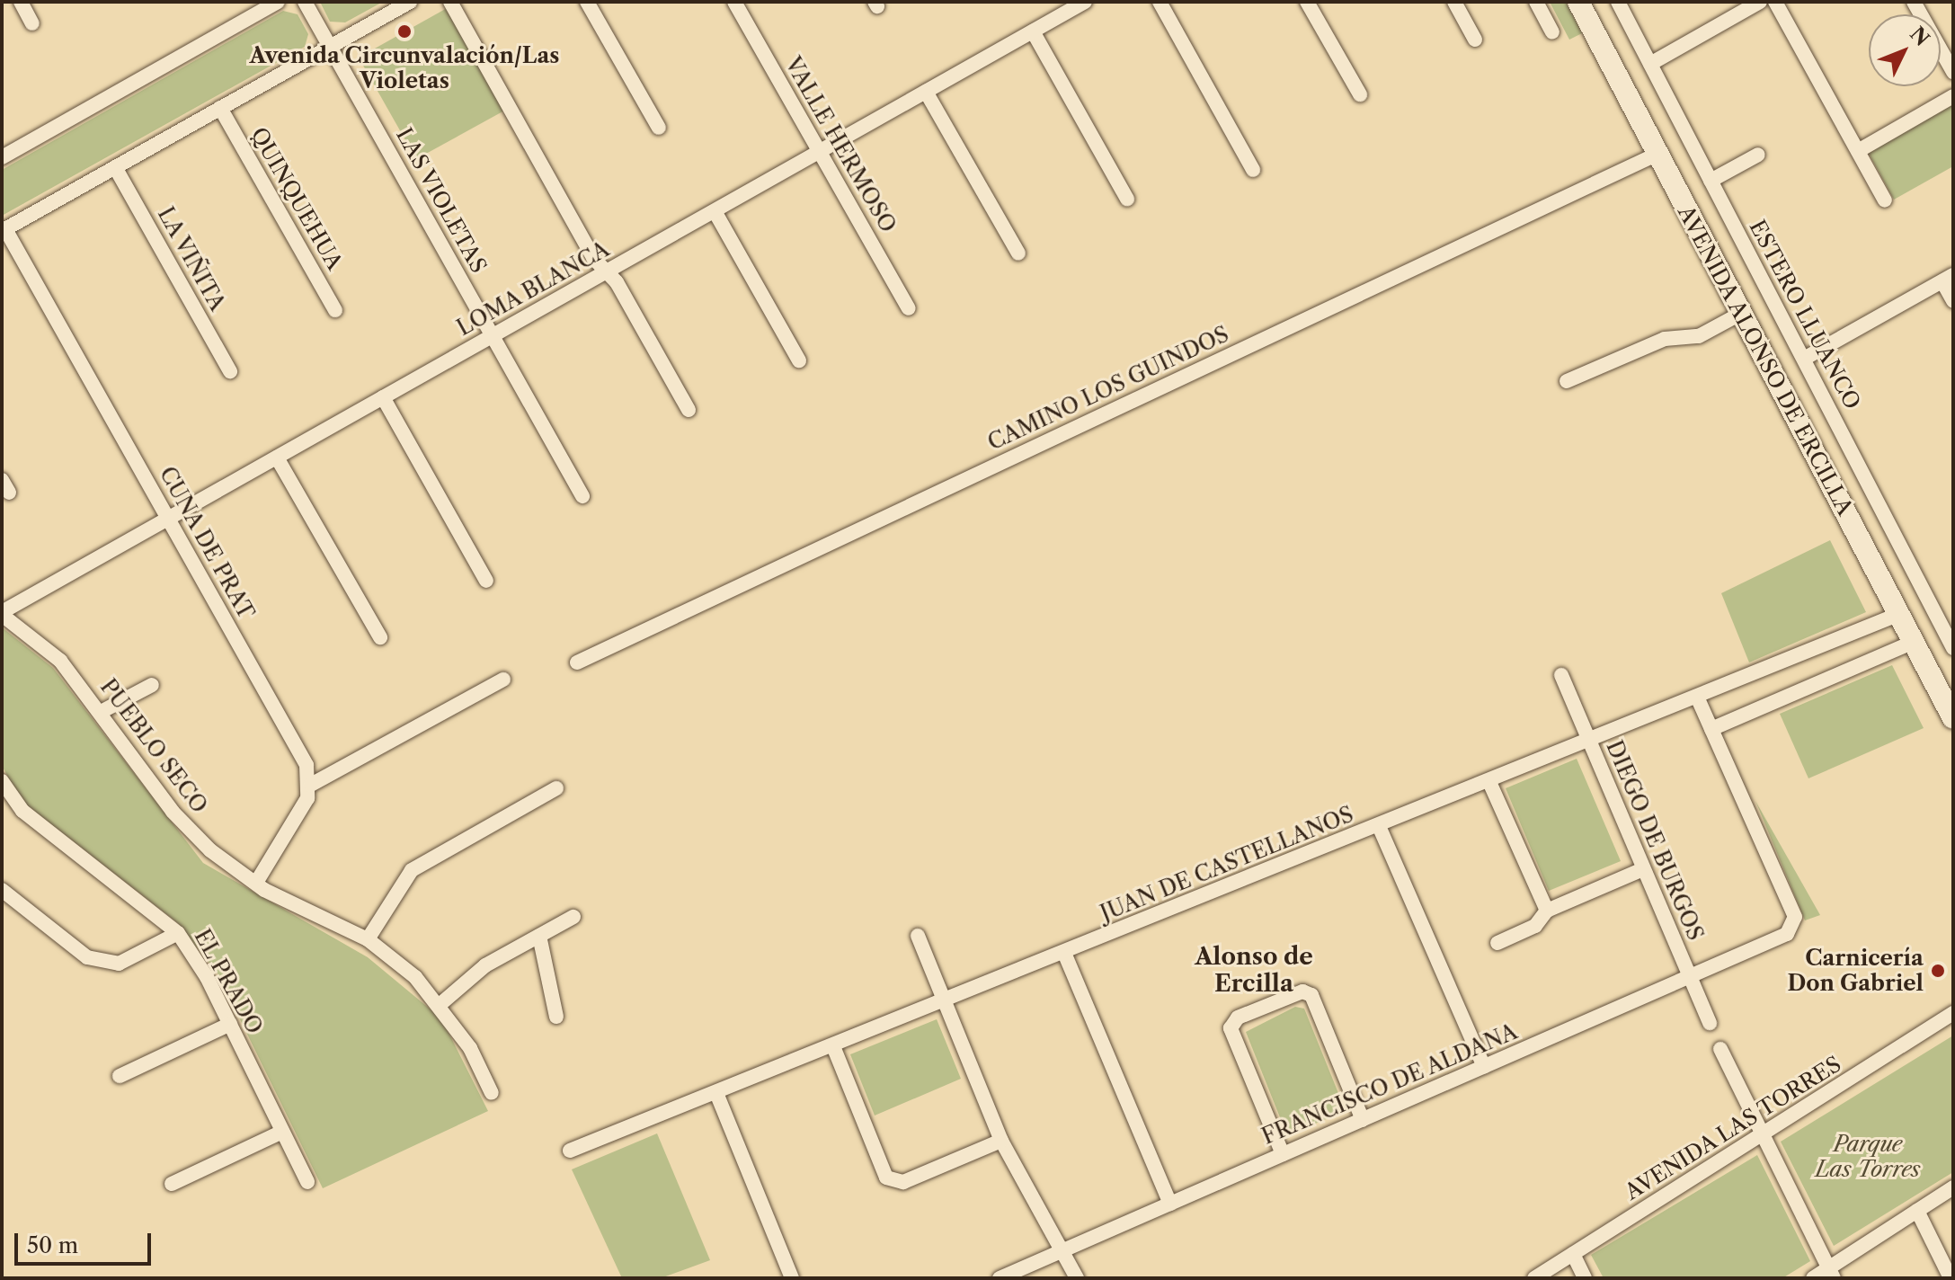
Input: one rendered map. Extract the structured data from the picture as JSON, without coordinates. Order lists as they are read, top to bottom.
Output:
{
  "streets": {
    "main road": ["AVENIDA ALONSO DE ERCILLA"],
    "street": [
      "VALLE HERMOSO",
      "QUINQUEHUA",
      "LAS VIOLETAS",
      "LA VIÑITA",
      "LOMA BLANCA",
      "ESTERO LLUANCO",
      "CAMINO LOS GUINDOS",
      "CUNA DE PRAT",
      "PUEBLO SECO",
      "DIEGO DE BURGOS",
      "JUAN DE CASTELLANOS",
      "EL PRADO",
      "FRANCISCO DE ALDANA",
      "AVENIDA LAS TORRES"
    ]
  },
  "crossings": [
    ["VALLE HERMOSO", "LOMA BLANCA"],
    ["LAS VIOLETAS", "LOMA BLANCA"],
    ["LOMA BLANCA", "CUNA DE PRAT"],
    ["LOMA BLANCA", "PUEBLO SECO"],
    ["AVENIDA ALONSO DE ERCILLA", "CAMINO LOS GUINDOS"],
    ["AVENIDA ALONSO DE ERCILLA", "JUAN DE CASTELLANOS"],
    ["DIEGO DE BURGOS", "JUAN DE CASTELLANOS"],
    ["DIEGO DE BURGOS", "FRANCISCO DE ALDANA"]
  ],
  "districts": ["Alonso de Ercilla"],
  "parks": ["Parque Las Torres"],
  "places": ["Avenida Circunvalación/Las Violetas", "Carnicería Don Gabriel"],
  "scale_bar": "50 m",
  "north": "top right"
}
